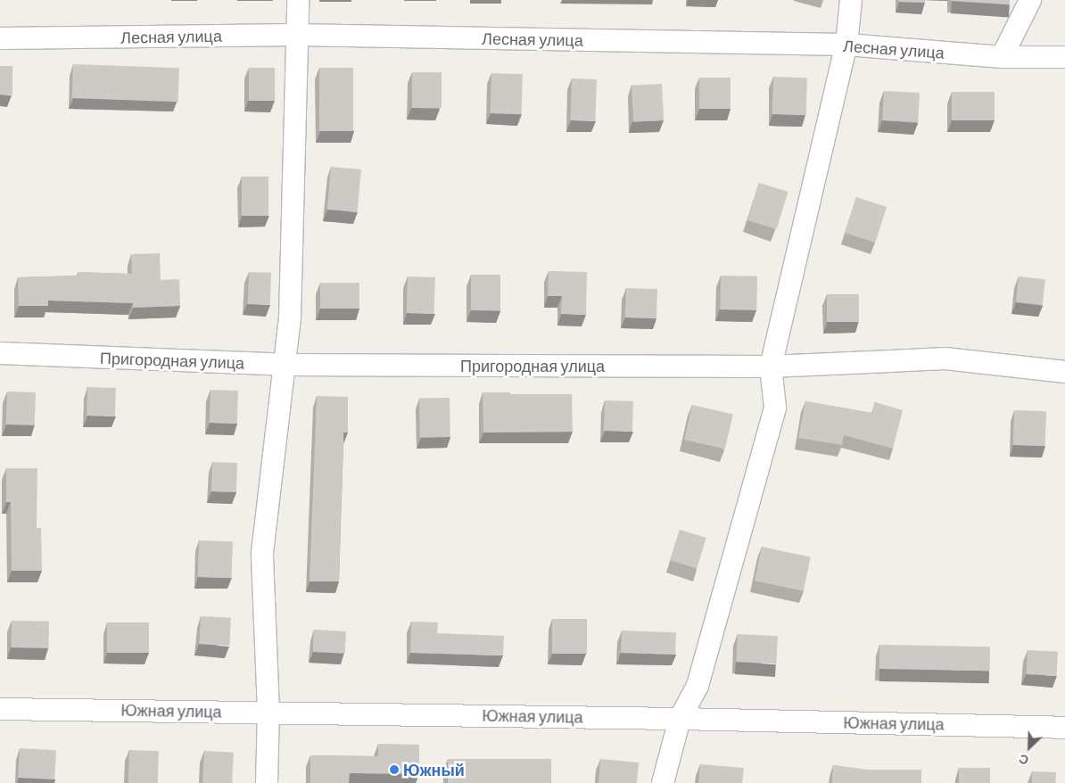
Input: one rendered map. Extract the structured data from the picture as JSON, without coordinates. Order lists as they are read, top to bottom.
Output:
{
  "streets": {
    "street": ["Лесная улица", "Пригородная улица", "Южная улица"]
  },
  "places": ["Южный"],
  "north": "bottom left"
}
